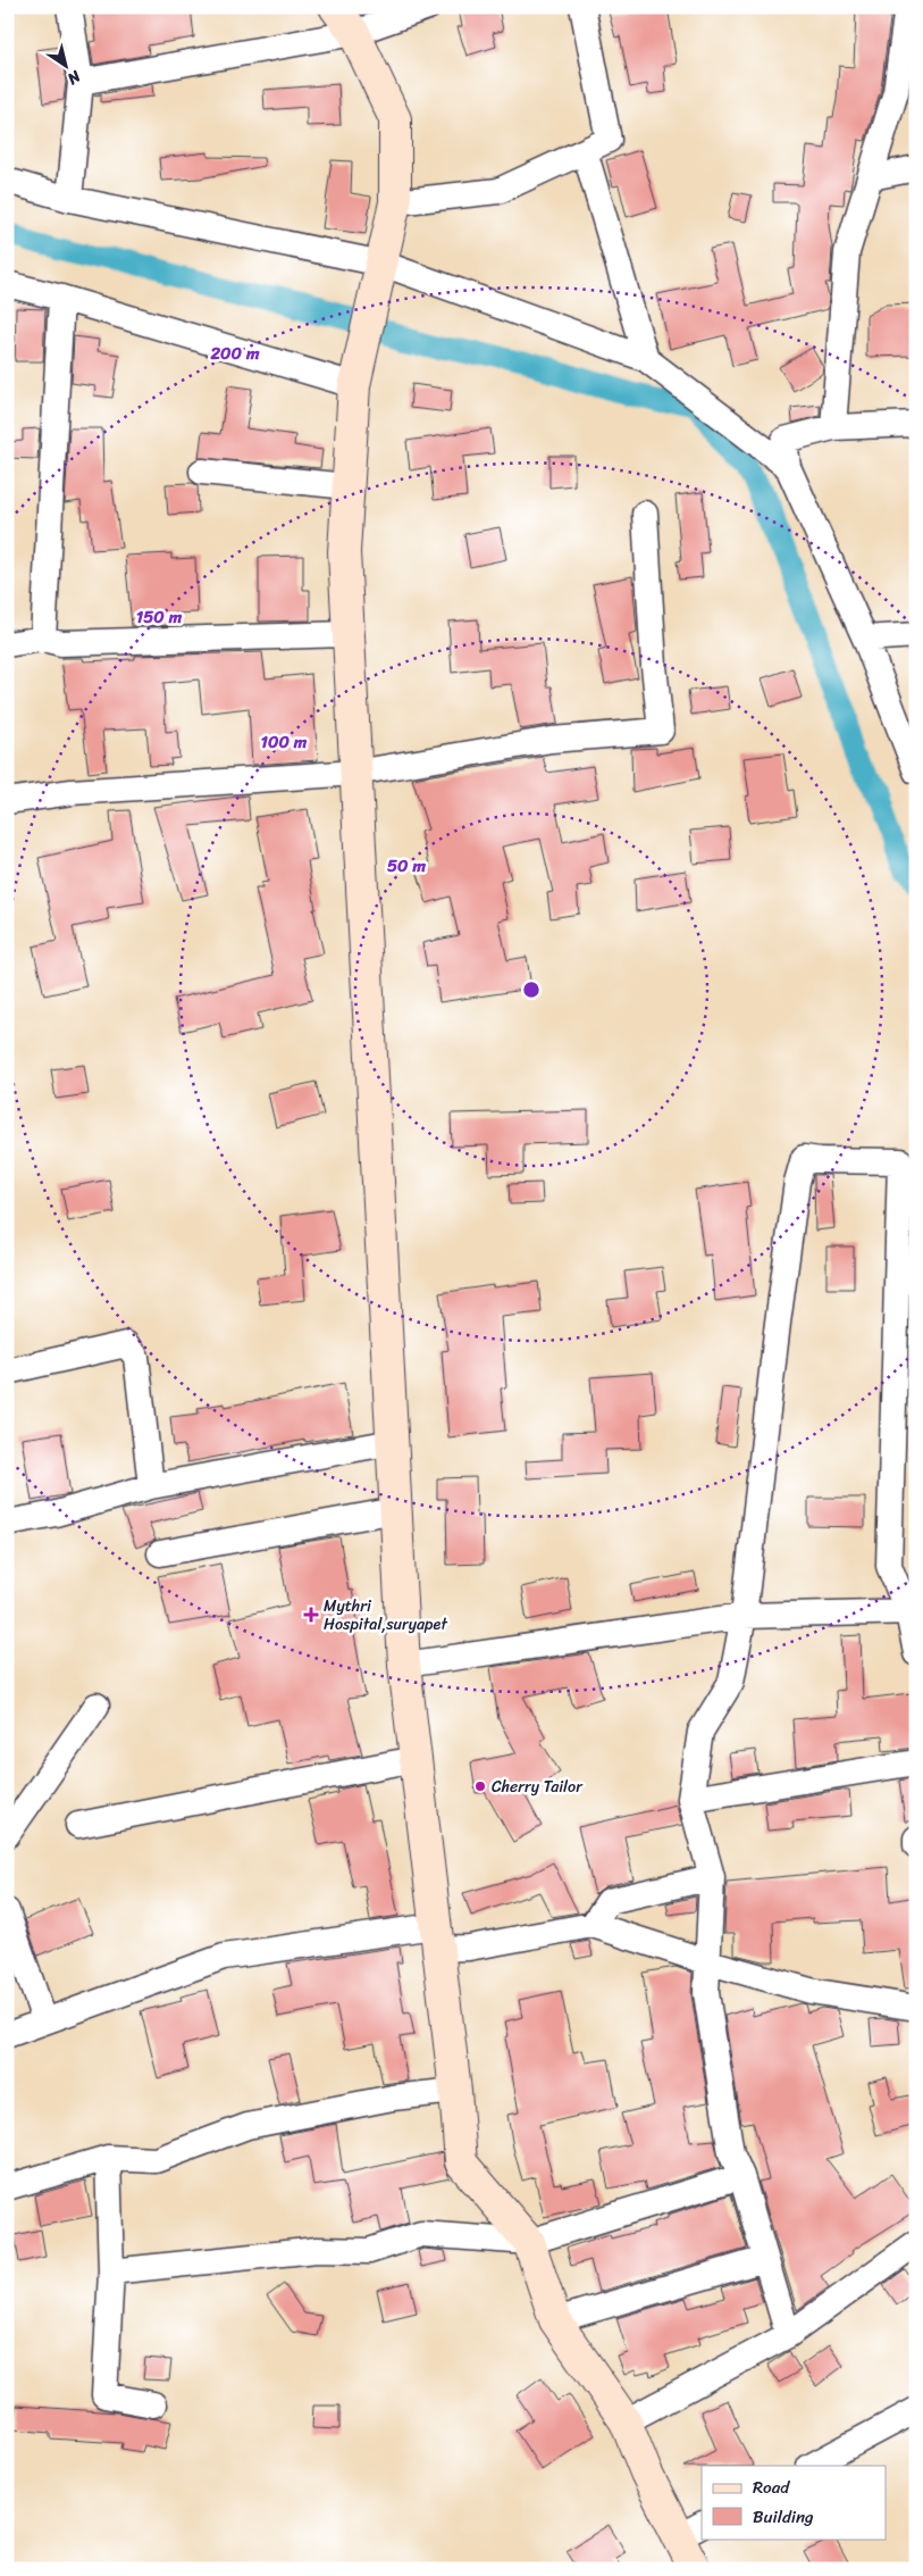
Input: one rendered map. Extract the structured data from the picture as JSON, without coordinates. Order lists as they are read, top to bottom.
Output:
{
  "places": {
    "health": ["Mythri Hospital,suryapet"],
    "other": ["Cherry Tailor"]
  },
  "legend": ["Road", "Building"],
  "north": "bottom right",
  "rings": [
    "200 m",
    "150 m",
    "100 m",
    "50 m"
  ]
}
